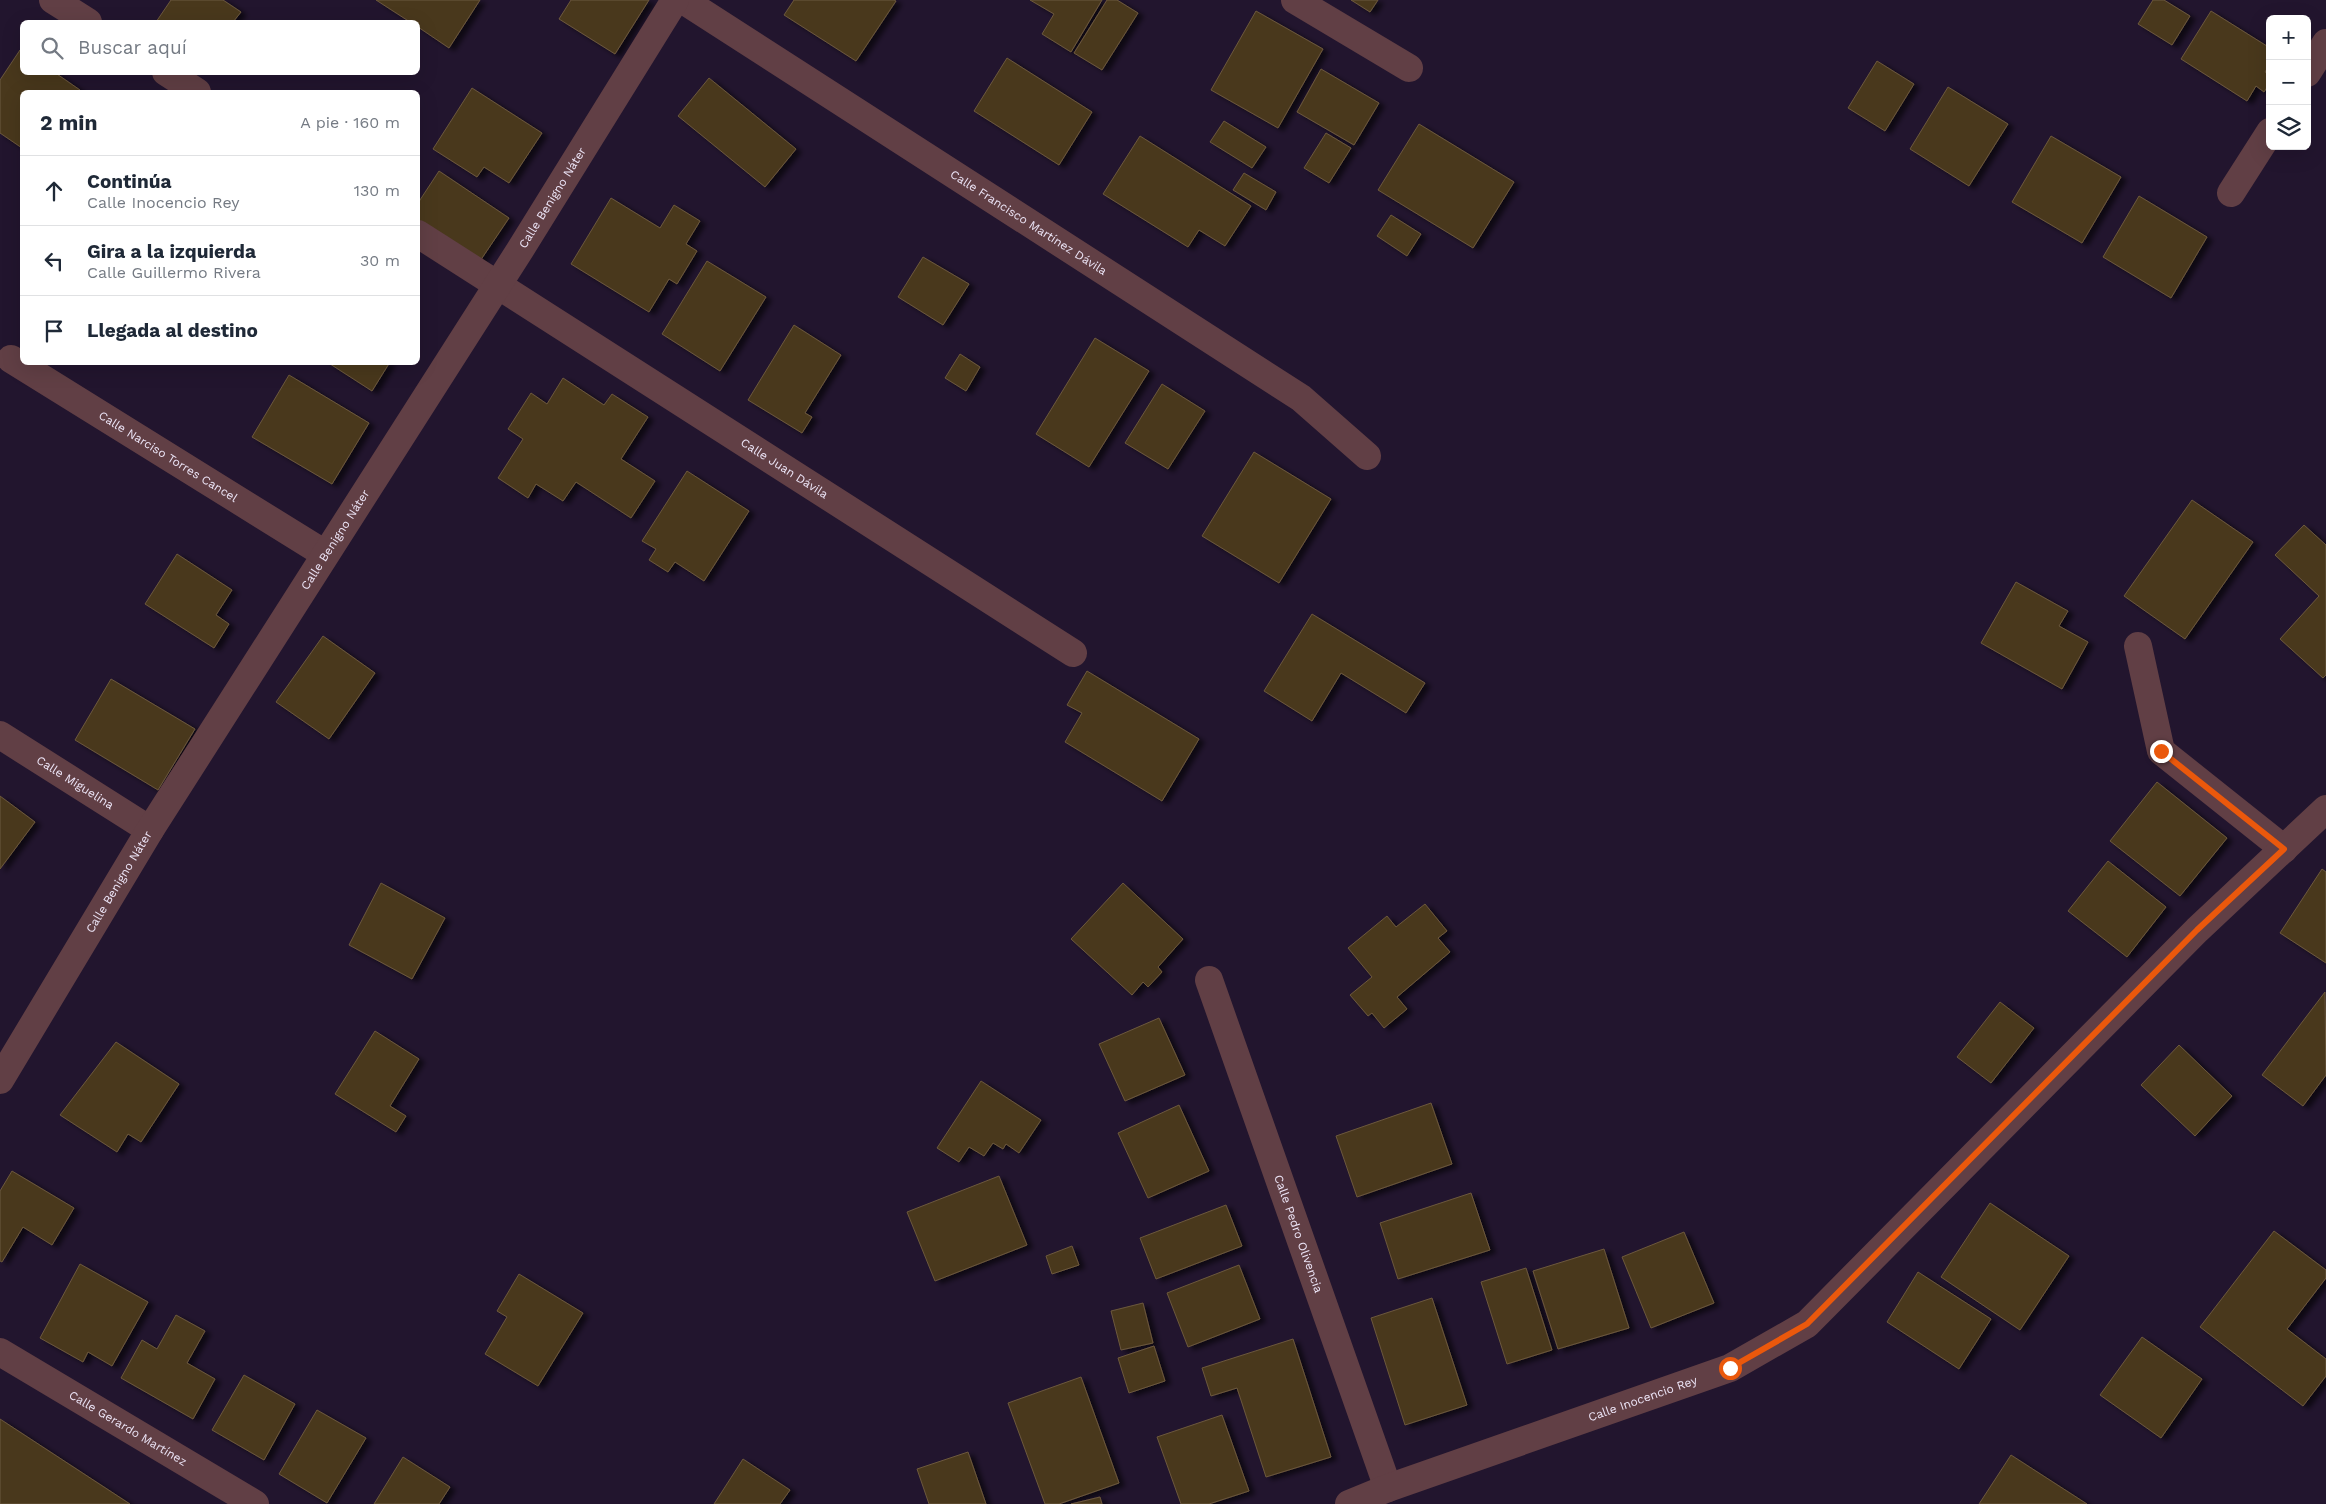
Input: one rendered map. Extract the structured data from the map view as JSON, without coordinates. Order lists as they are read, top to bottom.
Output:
{
  "streets": {
    "street": [
      "Calle Benigno Náter",
      "Calle Francisco Martínez Dávila",
      "Calle Narciso Torres Cancel",
      "Calle Juan Dávila",
      "Calle Miguelina",
      "Calle Pedro Olivencia",
      "Calle Inocencio Rey",
      "Calle Gerardo Martínez"
    ]
  },
  "crossings": [
    ["Calle Benigno Náter", "Calle Narciso Torres Cancel"],
    ["Calle Benigno Náter", "Calle Juan Dávila"],
    ["Calle Benigno Náter", "Calle Miguelina"],
    ["Calle Pedro Olivencia", "Calle Inocencio Rey"]
  ],
  "page": {
    "map_buttons": ["+", "−"],
    "search": "Buscar aquí",
    "heading": ["2 min", "A pie · 160 m"],
    "list": [
      ["Continúa", "Calle Inocencio Rey", "130 m"],
      ["Gira a la izquierda", "Calle Guillermo Rivera", "30 m"],
      "Llegada al destino"
    ]
  }
}
